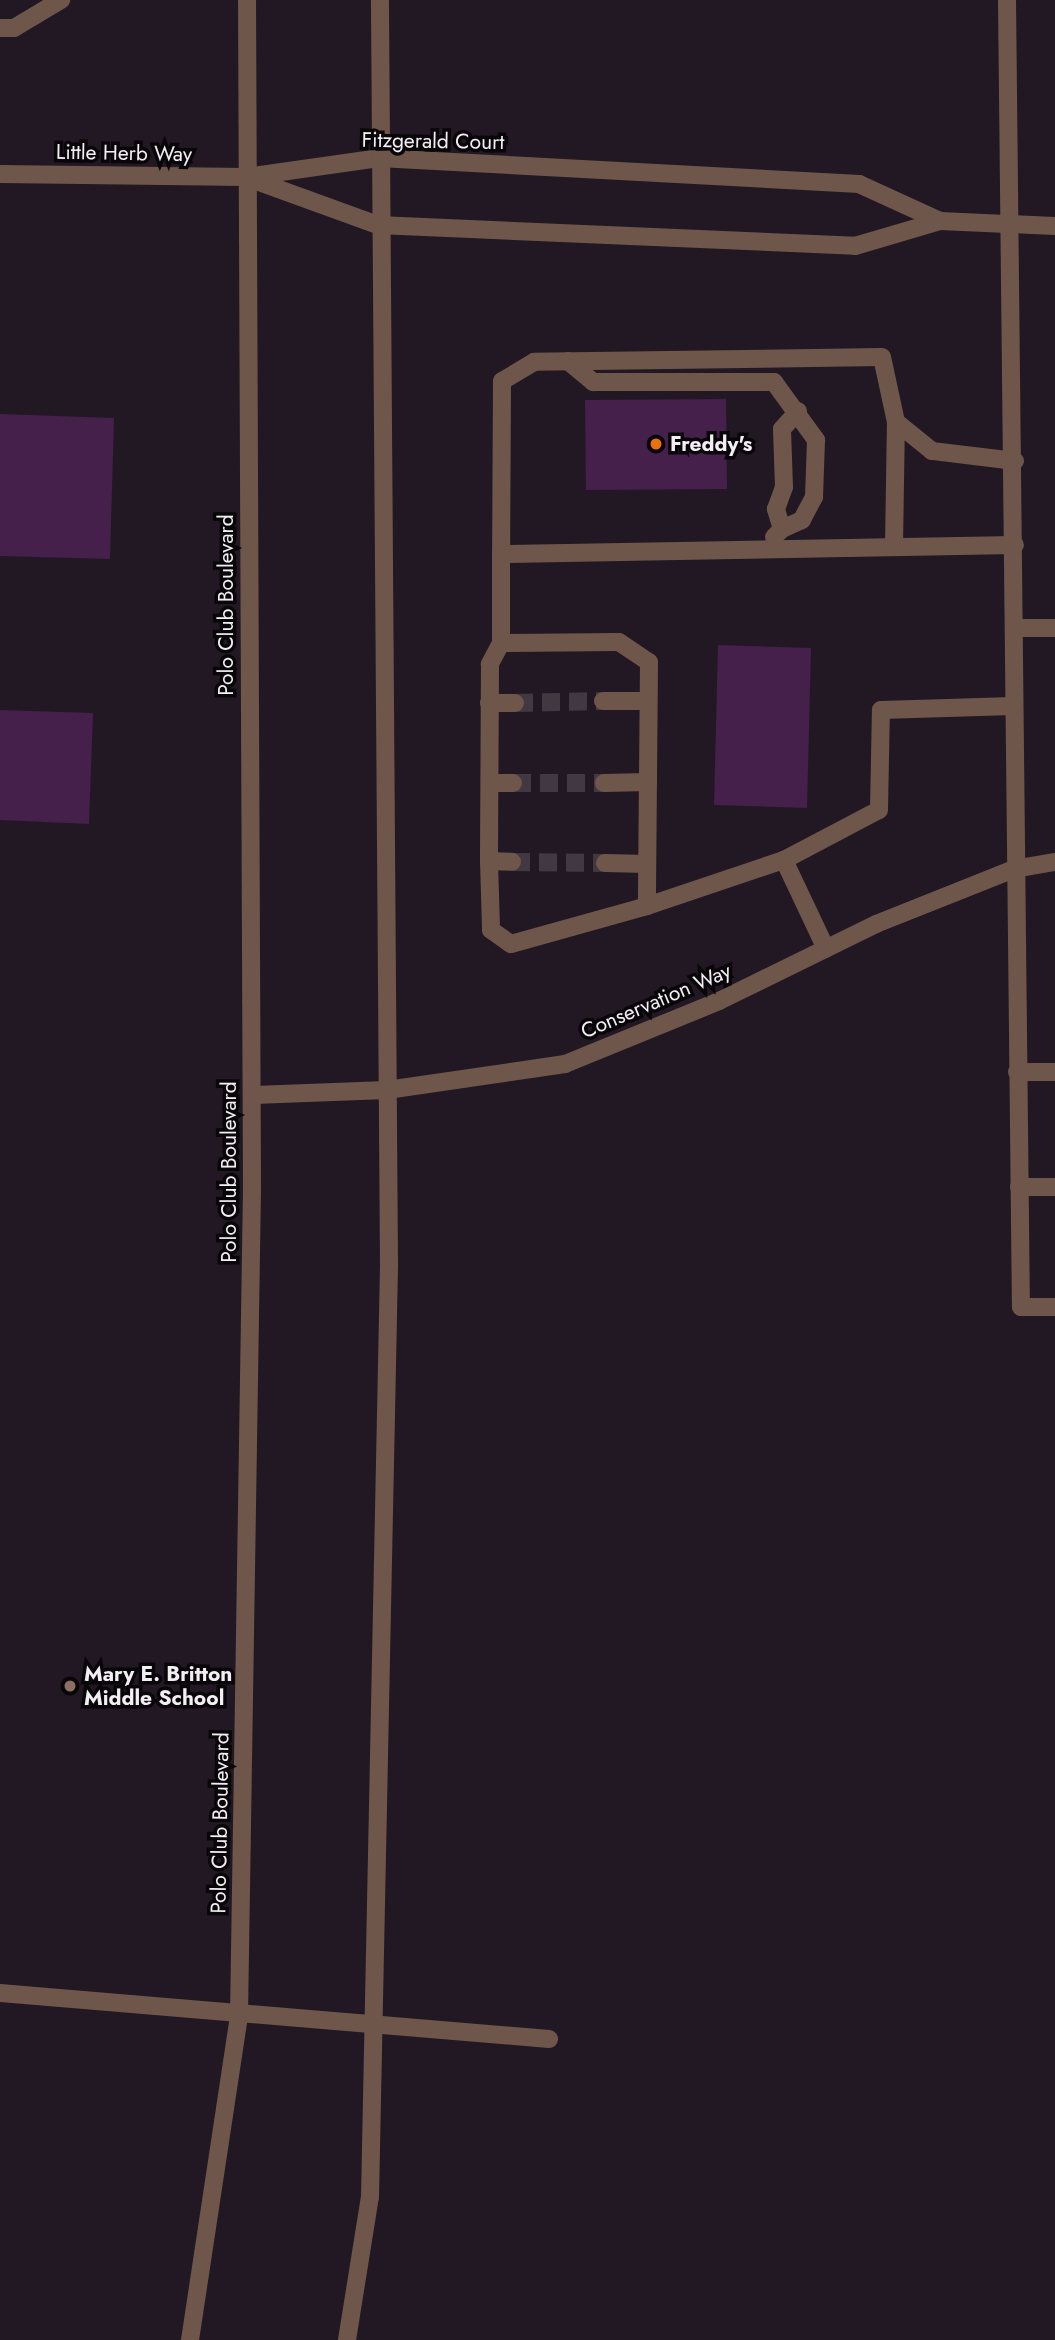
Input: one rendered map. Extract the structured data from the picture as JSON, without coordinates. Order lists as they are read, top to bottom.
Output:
{
  "streets": {
    "street": [
      "Fitzgerald Court",
      "Little Herb Way",
      "Polo Club Boulevard",
      "Conservation Way"
    ]
  },
  "crossings": [
    ["Fitzgerald Court", "Little Herb Way"],
    ["Fitzgerald Court", "Polo Club Boulevard"],
    ["Little Herb Way", "Polo Club Boulevard"],
    ["Polo Club Boulevard", "Conservation Way"]
  ],
  "places": ["Freddy's", "Mary E. Britton Middle School"]
}
